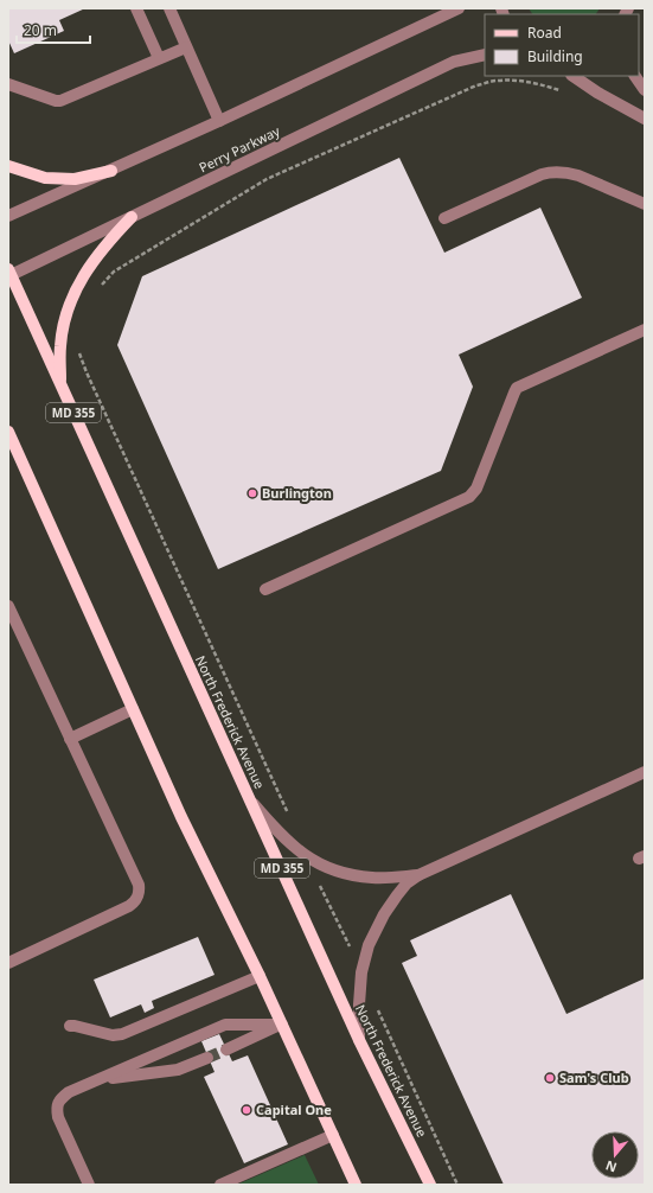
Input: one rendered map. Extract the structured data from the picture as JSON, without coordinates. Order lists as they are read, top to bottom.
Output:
{
  "streets": {
    "main road": ["MD 355", "North Frederick Avenue"],
    "street": ["Perry Parkway"]
  },
  "crossings": [
    ["Perry Parkway", "North Frederick Avenue"]
  ],
  "places": ["Burlington", "Sam's Club", "Capital One"],
  "legend": ["Road", "Building"],
  "scale_bar": "20 m",
  "north": "bottom"
}
